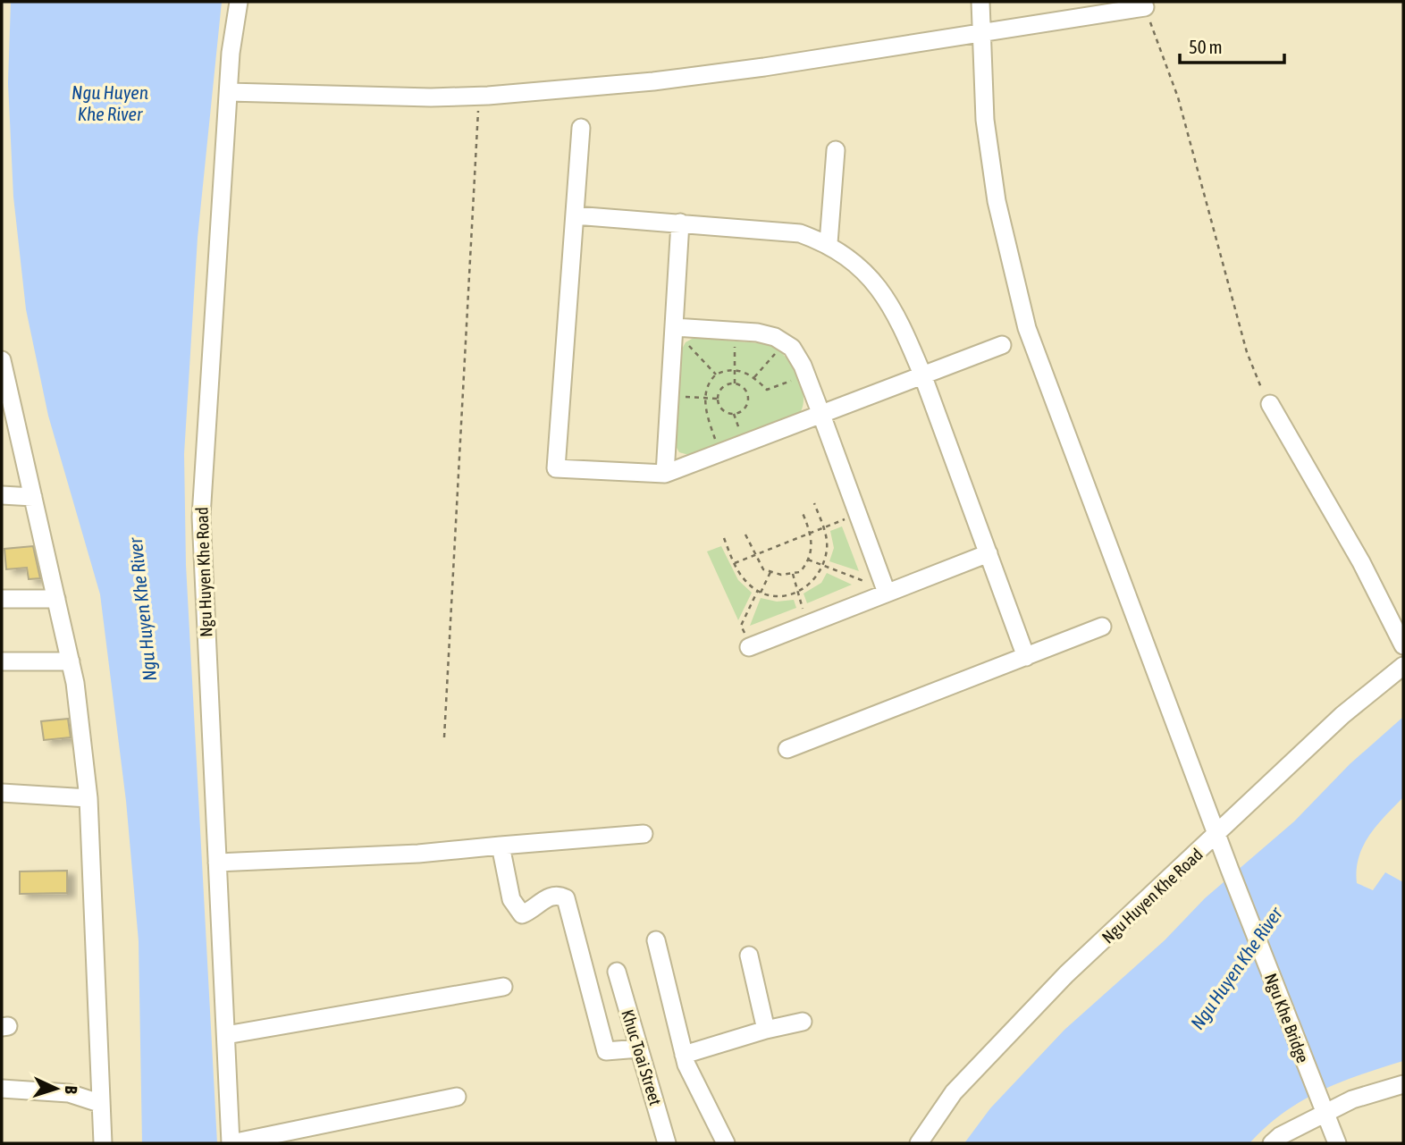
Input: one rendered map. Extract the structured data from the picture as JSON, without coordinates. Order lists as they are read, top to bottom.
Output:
{
  "streets": {
    "street": ["Ngu Huyen Khe Road", "Ngu Khe Bridge", "Khuc Toai Street"]
  },
  "crossings": [
    ["Ngu Huyen Khe Road", "Ngu Khe Bridge"]
  ],
  "water": ["Ngu Huyen Khe River"],
  "scale_bar": "50 m",
  "north": "right"
}
